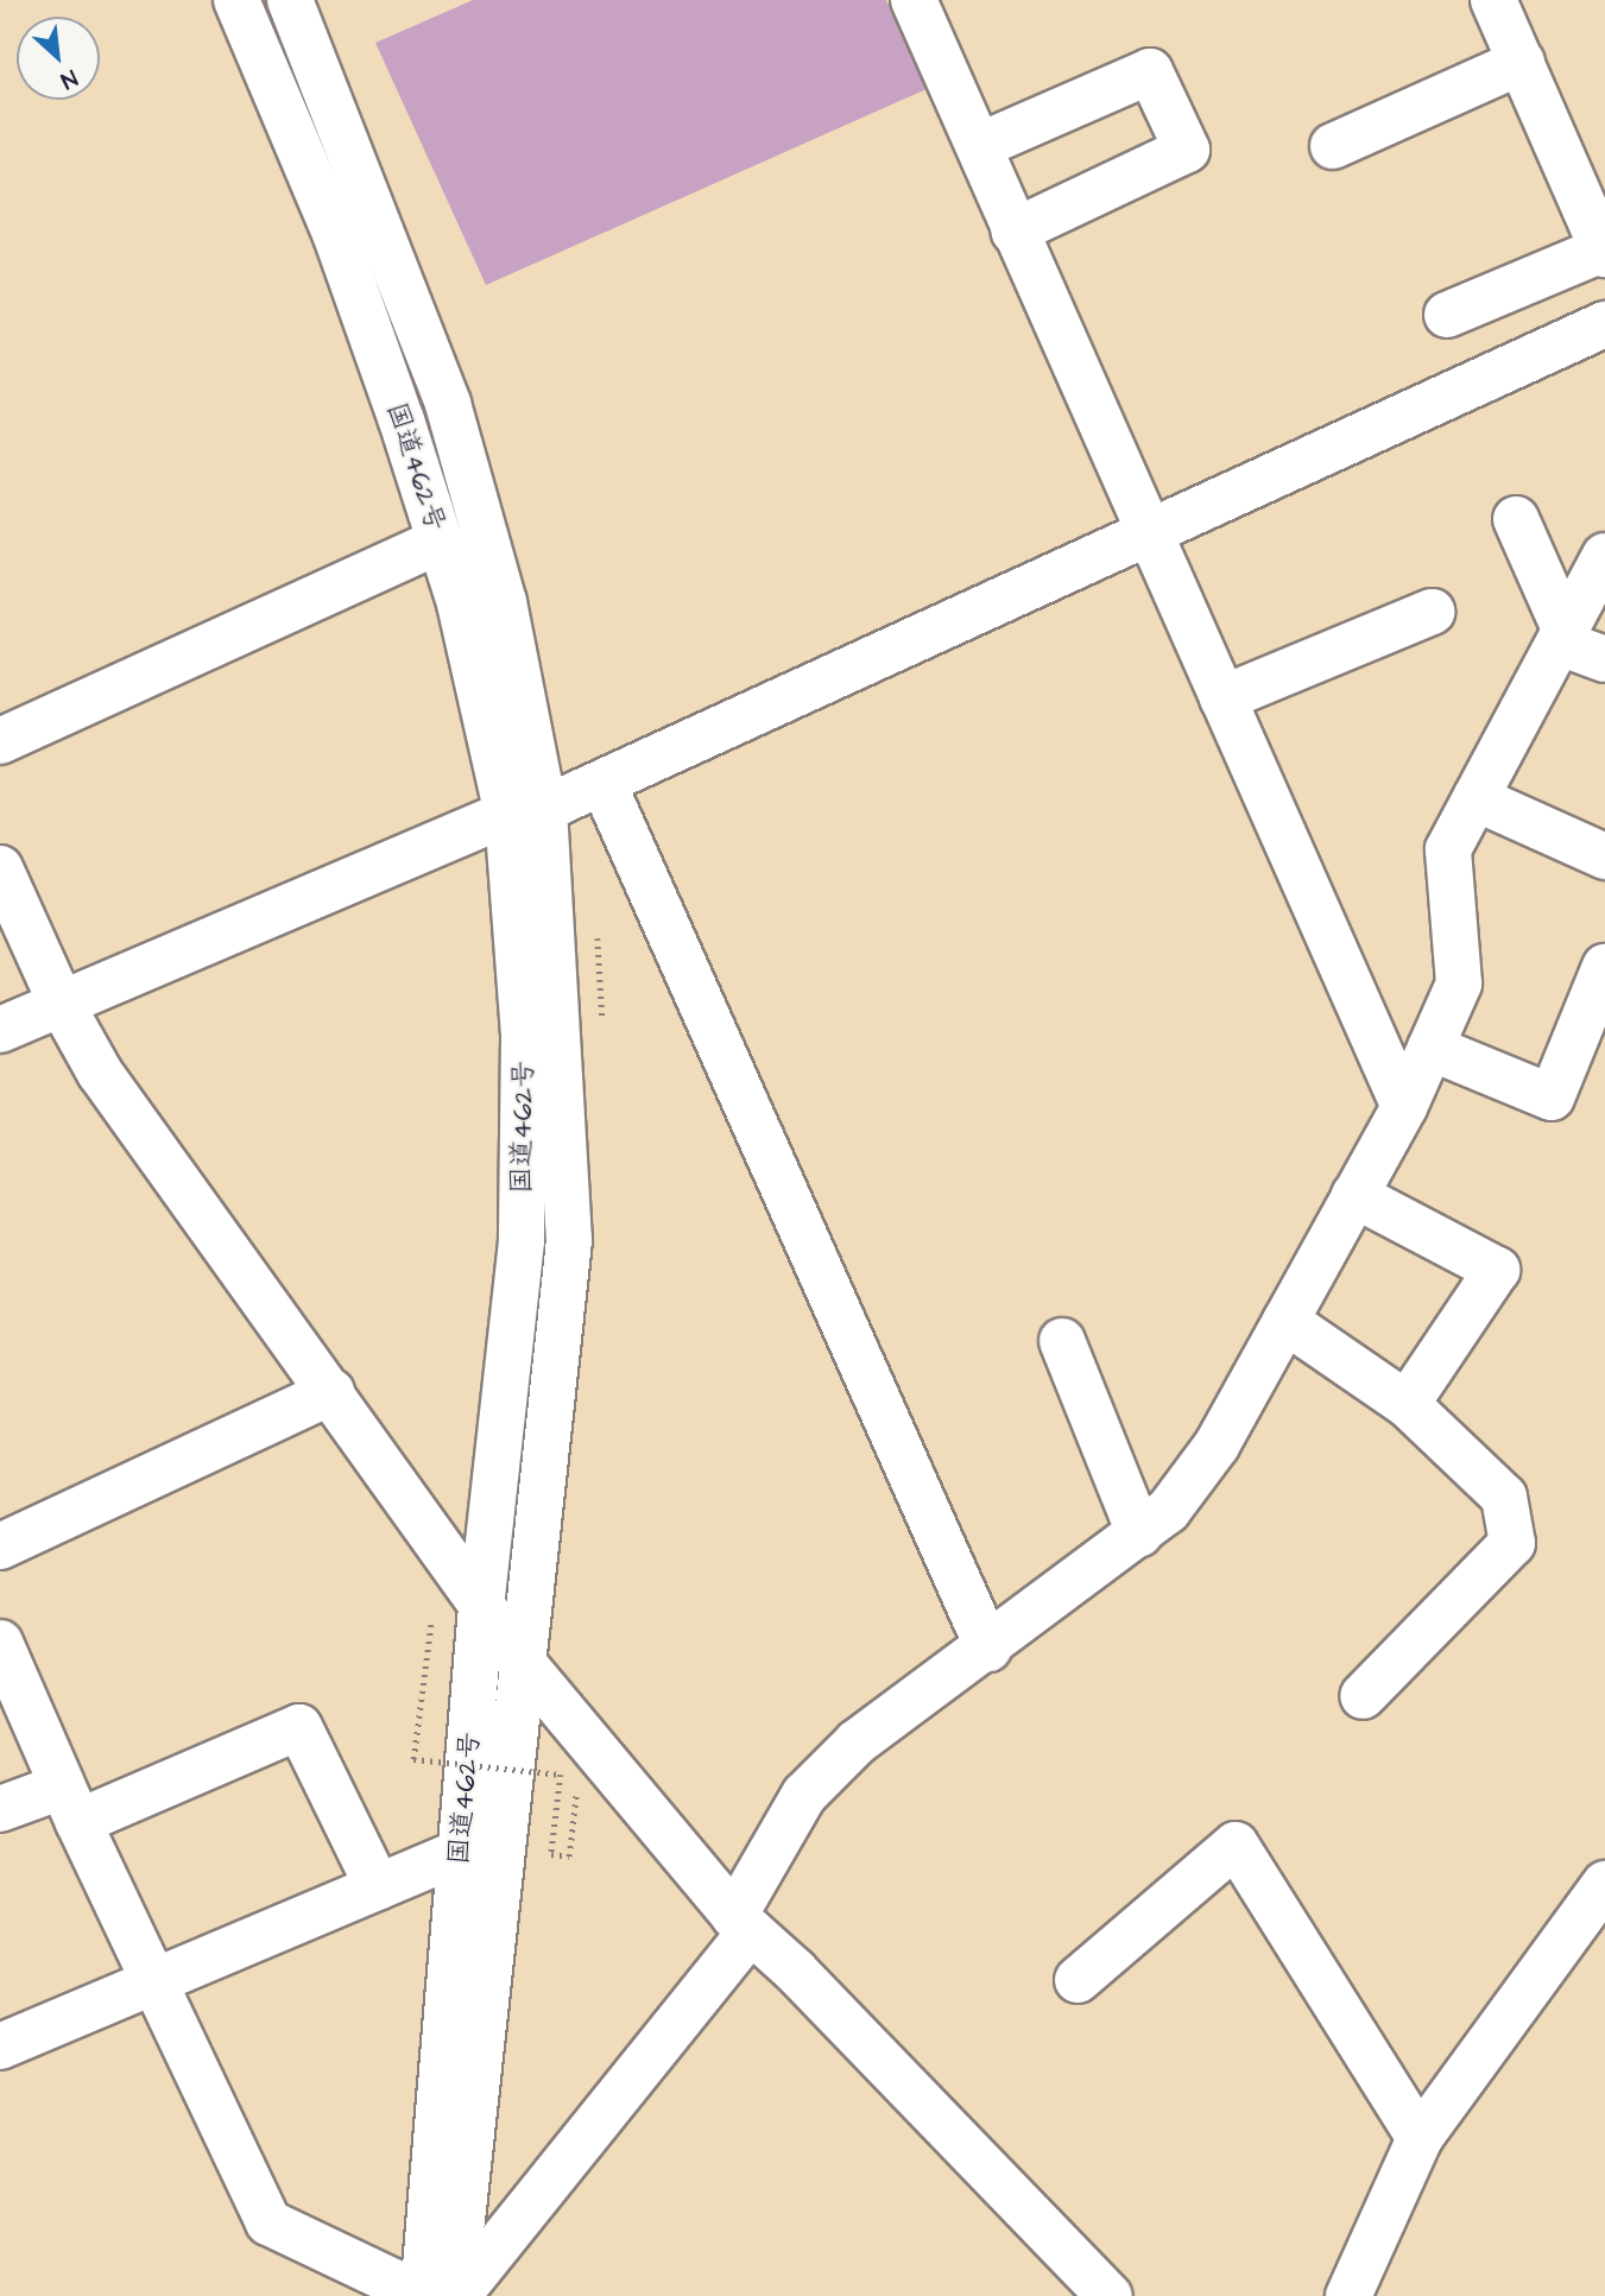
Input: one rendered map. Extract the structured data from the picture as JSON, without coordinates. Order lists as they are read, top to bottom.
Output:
{
  "streets": {
    "main road": ["国道462号"]
  },
  "north": "bottom right"
}
